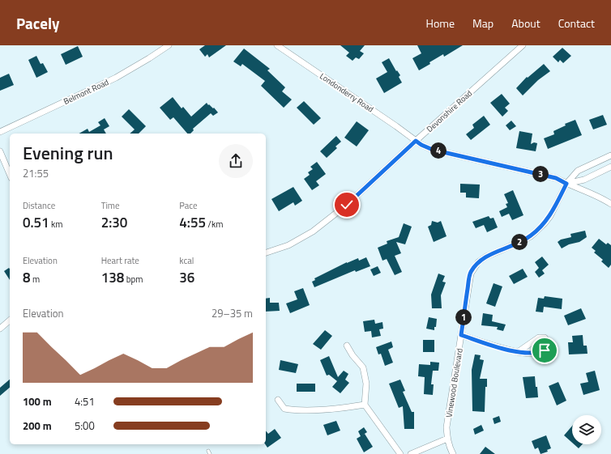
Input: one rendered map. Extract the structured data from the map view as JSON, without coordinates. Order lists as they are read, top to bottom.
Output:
{
  "streets": {
    "street": [
      "Belmont Road",
      "Londonderry Road",
      "Devonshire Road",
      "Vinewood Boulevard"
    ]
  },
  "crossings": [
    ["Londonderry Road", "Devonshire Road"],
    ["Londonderry Road", "Vinewood Boulevard"]
  ],
  "page": {
    "header": "Pacely",
    "nav": [
      "Home",
      "Map",
      "About",
      "Contact"
    ],
    "heading": ["Evening run", "21:55"],
    "pins": [
      "4",
      "3",
      "2",
      "1"
    ],
    "stats": [
      ["Distance", "0.51 km"],
      ["Time", "2:30"],
      ["Pace", "4:55 /km"],
      ["Elevation", "8 m"],
      ["Heart rate", "138 bpm"],
      ["kcal", "36"]
    ],
    "chart": ["Elevation", "29–35 m"],
    "list": [
      {
        "name": "100 m",
        "note": "4:51"
      },
      {
        "name": "200 m",
        "note": "5:00"
      }
    ]
  }
}
